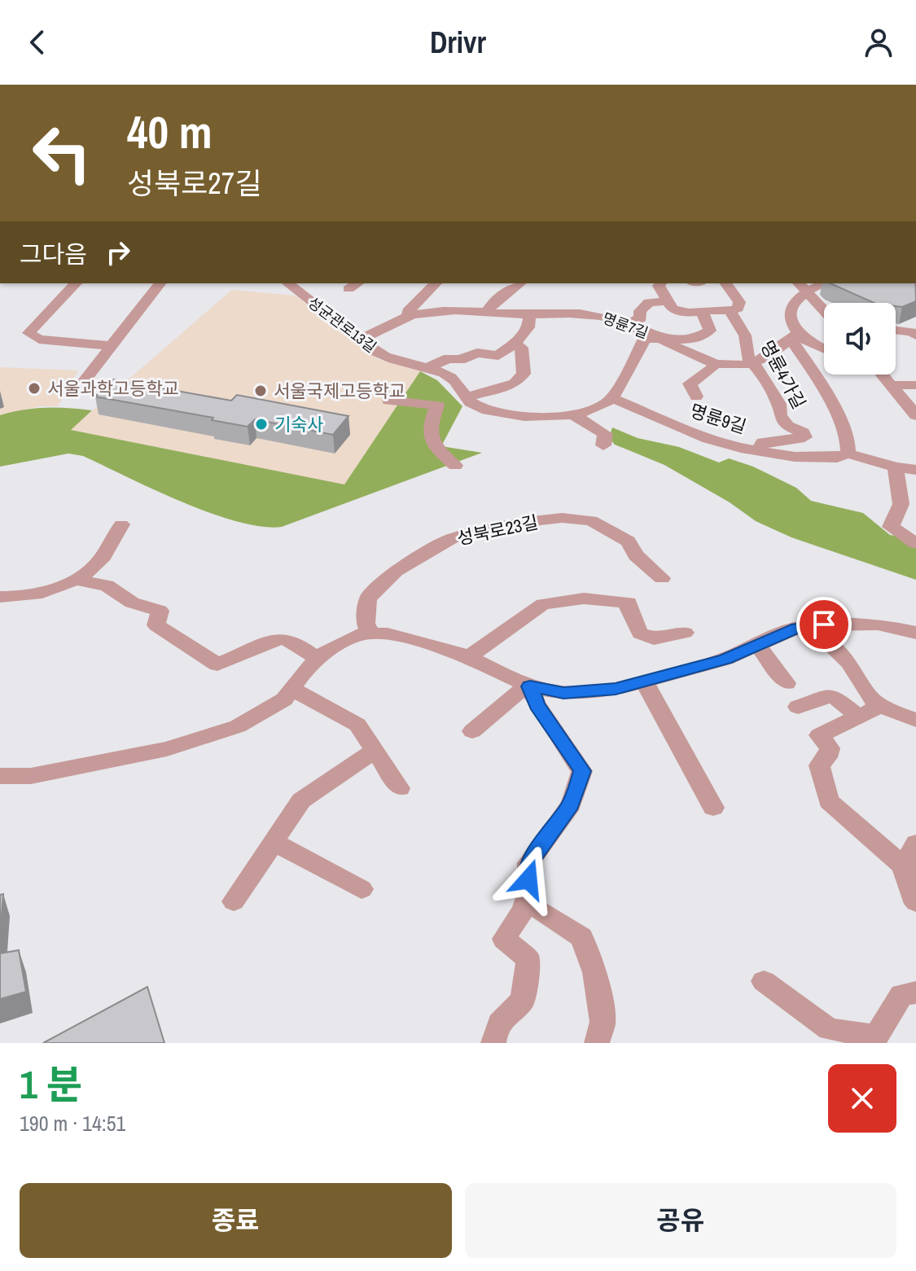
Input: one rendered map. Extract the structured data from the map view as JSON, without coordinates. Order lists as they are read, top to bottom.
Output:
{
  "streets": {
    "street": [
      "성균관로13길",
      "명륜7길",
      "명륜4가길",
      "명륜9길",
      "성북로23길"
    ]
  },
  "crossings": [
    ["성균관로13길", "명륜7길"],
    ["성균관로13길", "명륜9길"],
    ["명륜7길", "명륜4가길"],
    ["명륜4가길", "명륜9길"]
  ],
  "places": ["서울과학고등학교", "서울국제고등학교", "기숙사"],
  "page": {
    "header": "Drivr",
    "turn": ["40 m", "성북로27길"],
    "then": "그다음",
    "heading": ["1 분", "190 m · 14:51"],
    "buttons": ["종료", "공유"]
  }
}
